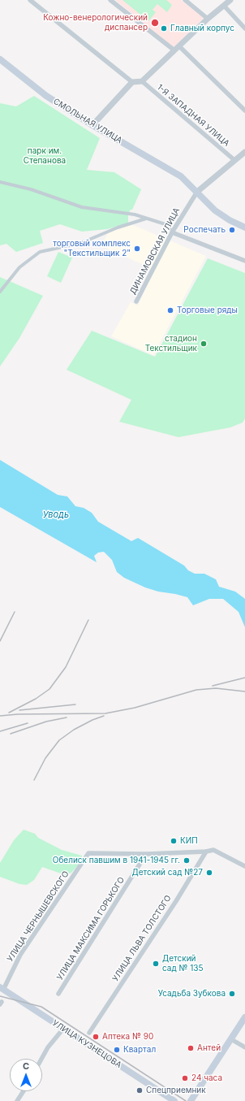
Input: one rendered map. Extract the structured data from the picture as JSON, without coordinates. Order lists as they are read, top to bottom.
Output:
{
  "streets": {
    "main road": ["СМОЛЬНАЯ УЛИЦА", "УЛИЦА КУЗНЕЦОВА"],
    "street": [
      "1-Я ЗАПАДНАЯ УЛИЦА",
      "ДИНАМОВСКАЯ УЛИЦА",
      "УЛИЦА ЧЕРНЫШЕВСКОГО",
      "УЛИЦА МАКСИМА ГОРЬКОГО",
      "УЛИЦА ЛЬВА ТОЛСТОГО"
    ]
  },
  "crossings": [
    ["СМОЛЬНАЯ УЛИЦА", "ДИНАМОВСКАЯ УЛИЦА"],
    ["УЛИЦА ЧЕРНЫШЕВСКОГО", "УЛИЦА МАКСИМА ГОРЬКОГО"],
    ["УЛИЦА ЧЕРНЫШЕВСКОГО", "УЛИЦА КУЗНЕЦОВА"]
  ],
  "water": ["Уводь"],
  "parks": ["парк им. Степанова"],
  "places": [
    "Кожно-венерологический диспансер",
    "Главный корпус",
    "Роспечать",
    "торговый комплекс \"Текстильщик 2\"",
    "Торговые ряды",
    "стадион Текстильщик",
    "КИП",
    "Обелиск павшим в 1941-1945 гг.",
    "Детский сад №27",
    "Детский сад № 135",
    "Усадьба Зубкова",
    "Аптека № 90",
    "Антей",
    "Квартал",
    "24 часа",
    "Спецприемник"
  ],
  "north": "top"
}
